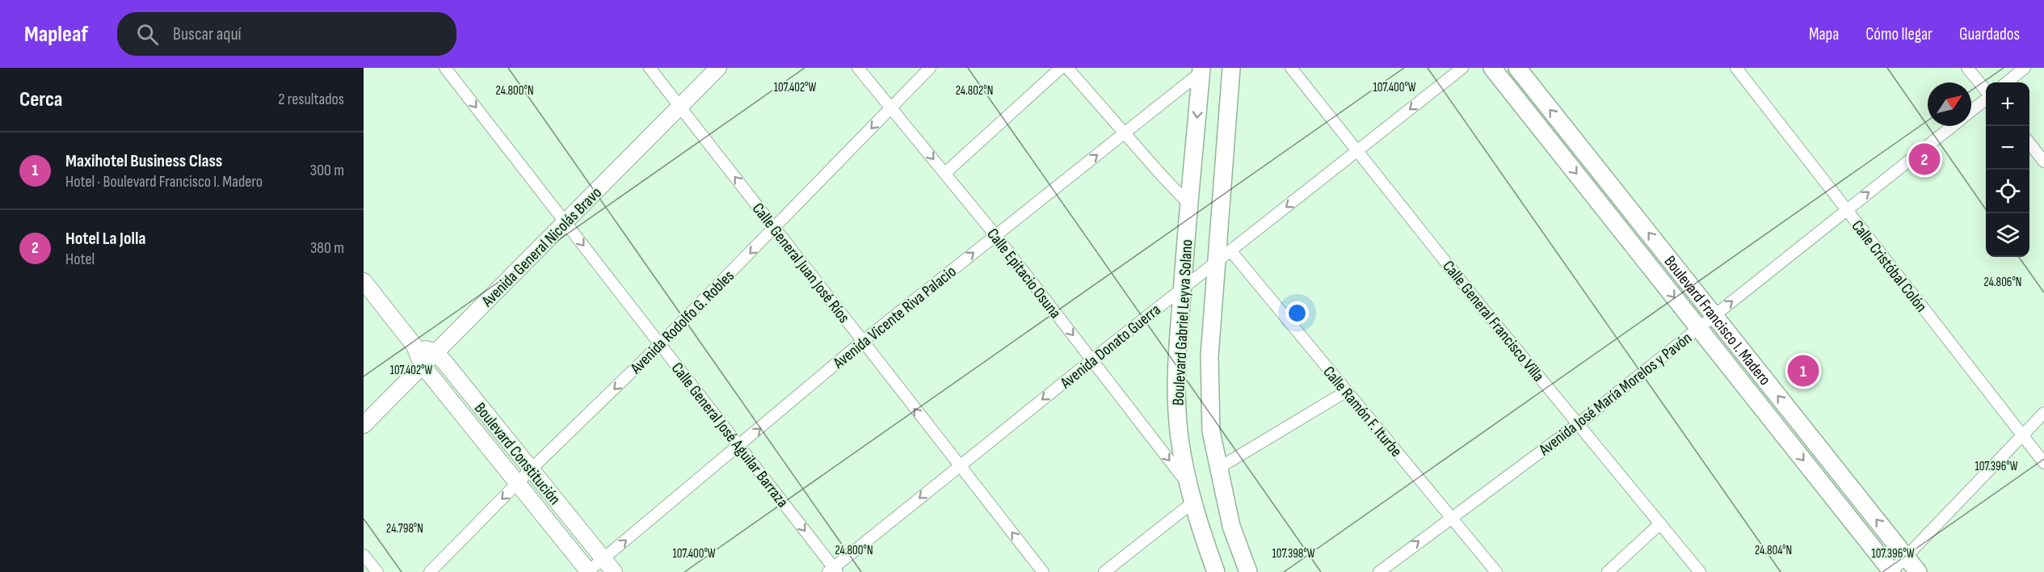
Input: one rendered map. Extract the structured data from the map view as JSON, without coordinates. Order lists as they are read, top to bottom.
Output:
{
  "streets": {
    "main road": ["Boulevard Francisco I. Madero", "Boulevard Gabriel Leyva Solano"],
    "street": [
      "Avenida General Nicolás Bravo",
      "Calle General Juan José Ríos",
      "Calle Cristóbal Colón",
      "Calle Epitacio Osuna",
      "Avenida Vicente Riva Palacio",
      "Calle General Francisco Villa",
      "Avenida Rodolfo G. Robles",
      "Avenida Donato Guerra",
      "Avenida José María Morelos y Pavón",
      "Calle Ramón F. Iturbe",
      "Calle General José Aguilar Barraza",
      "Boulevard Constitución"
    ]
  },
  "crossings": [
    ["Avenida General Nicolás Bravo", "Calle General Juan José Ríos"],
    ["Avenida General Nicolás Bravo", "Calle General José Aguilar Barraza"],
    ["Avenida General Nicolás Bravo", "Boulevard Constitución"],
    ["Calle General Juan José Ríos", "Avenida Vicente Riva Palacio"],
    ["Calle General Juan José Ríos", "Avenida Rodolfo G. Robles"],
    ["Calle General Juan José Ríos", "Avenida Donato Guerra"],
    ["Calle Cristóbal Colón", "Avenida José María Morelos y Pavón"],
    ["Calle Epitacio Osuna", "Avenida Vicente Riva Palacio"],
    ["Calle Epitacio Osuna", "Avenida Rodolfo G. Robles"],
    ["Calle Epitacio Osuna", "Boulevard Gabriel Leyva Solano"],
    ["Calle Epitacio Osuna", "Avenida Donato Guerra"],
    ["Avenida Vicente Riva Palacio", "Boulevard Gabriel Leyva Solano"],
    ["Avenida Vicente Riva Palacio", "Calle General José Aguilar Barraza"],
    ["Avenida Vicente Riva Palacio", "Boulevard Constitución"],
    ["Boulevard Francisco I. Madero", "Avenida José María Morelos y Pavón"],
    ["Calle General Francisco Villa", "Avenida Donato Guerra"],
    ["Calle General Francisco Villa", "Avenida José María Morelos y Pavón"],
    ["Avenida Rodolfo G. Robles", "Calle General José Aguilar Barraza"],
    ["Avenida Rodolfo G. Robles", "Boulevard Constitución"],
    ["Boulevard Gabriel Leyva Solano", "Avenida Donato Guerra"],
    ["Boulevard Gabriel Leyva Solano", "Calle Ramón F. Iturbe"],
    ["Avenida Donato Guerra", "Calle Ramón F. Iturbe"],
    ["Avenida Donato Guerra", "Calle General José Aguilar Barraza"],
    ["Avenida José María Morelos y Pavón", "Calle Ramón F. Iturbe"]
  ],
  "one_way": [
    "Calle General Juan José Ríos",
    "Calle Epitacio Osuna",
    "Avenida Vicente Riva Palacio",
    "Avenida Rodolfo G. Robles",
    "Avenida Donato Guerra",
    "Avenida José María Morelos y Pavón",
    "Calle General José Aguilar Barraza"
  ],
  "north": "top right",
  "page": {
    "header": "Mapleaf",
    "search": "Buscar aquí",
    "nav": ["Mapa", "Cómo llegar", "Guardados"],
    "heading": ["Cerca", "2 resultados"],
    "map_buttons": ["+", "−"],
    "list": [
      {
        "mark": "1",
        "name": "Maxihotel Business Class",
        "note": "Hotel · Boulevard Francisco I. Madero",
        "value": "300 m"
      },
      {
        "mark": "2",
        "name": "Hotel La Jolla",
        "note": "Hotel",
        "value": "380 m"
      }
    ],
    "pins": ["2", "1"]
  },
  "coordinates": [
    "107.402°W",
    "107.400°W",
    "24.800°N",
    "24.802°N",
    "24.806°N",
    "107.396°W",
    "24.798°N",
    "24.804°N",
    "107.398°W"
  ]
}
